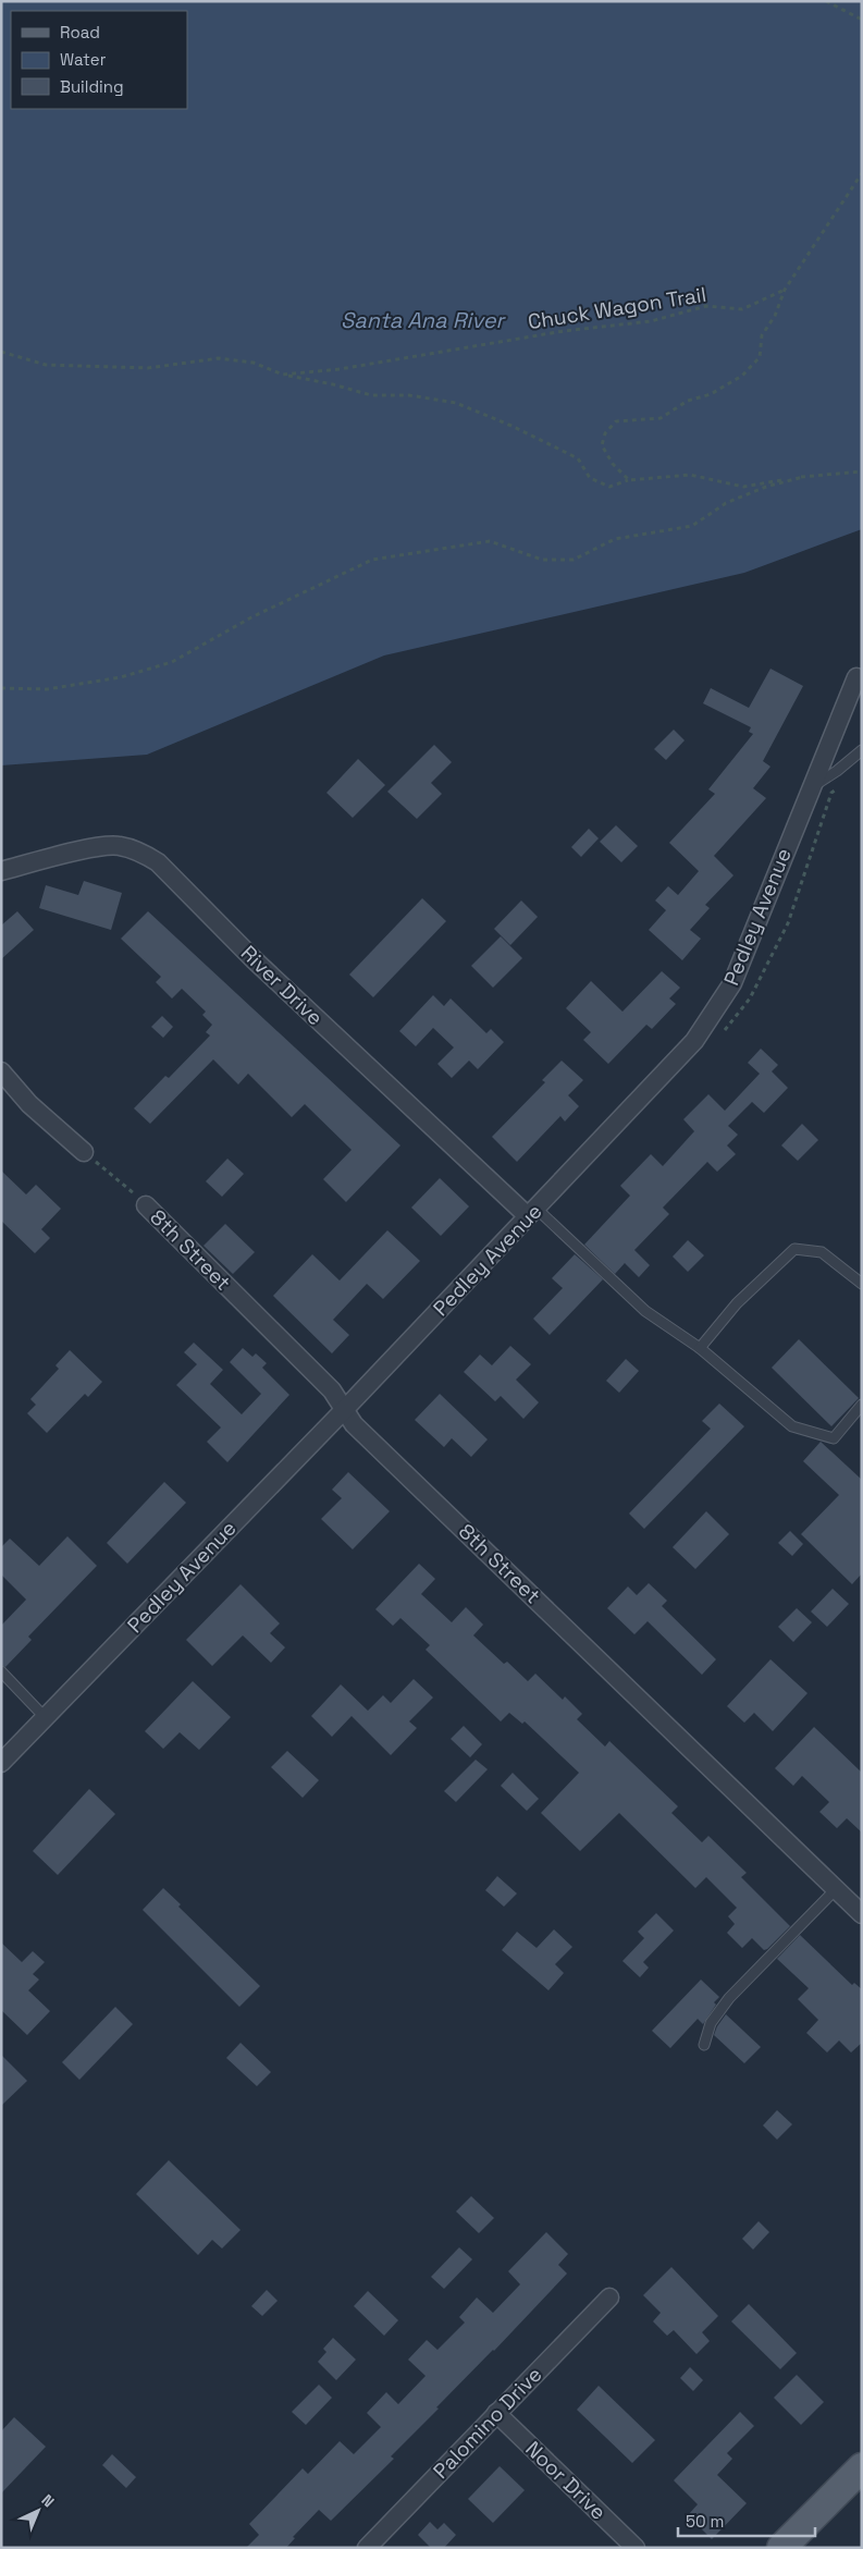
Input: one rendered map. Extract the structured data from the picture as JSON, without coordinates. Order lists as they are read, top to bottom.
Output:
{
  "streets": {
    "street": [
      "Pedley Avenue",
      "River Drive",
      "8th Street",
      "Palomino Drive",
      "Noor Drive"
    ],
    "path": ["Chuck Wagon Trail"]
  },
  "crossings": [
    ["Pedley Avenue", "River Drive"],
    ["Pedley Avenue", "8th Street"],
    ["Palomino Drive", "Noor Drive"]
  ],
  "water": ["Santa Ana River"],
  "legend": ["Road", "Water", "Building"],
  "scale_bar": "50 m",
  "north": "top right"
}
